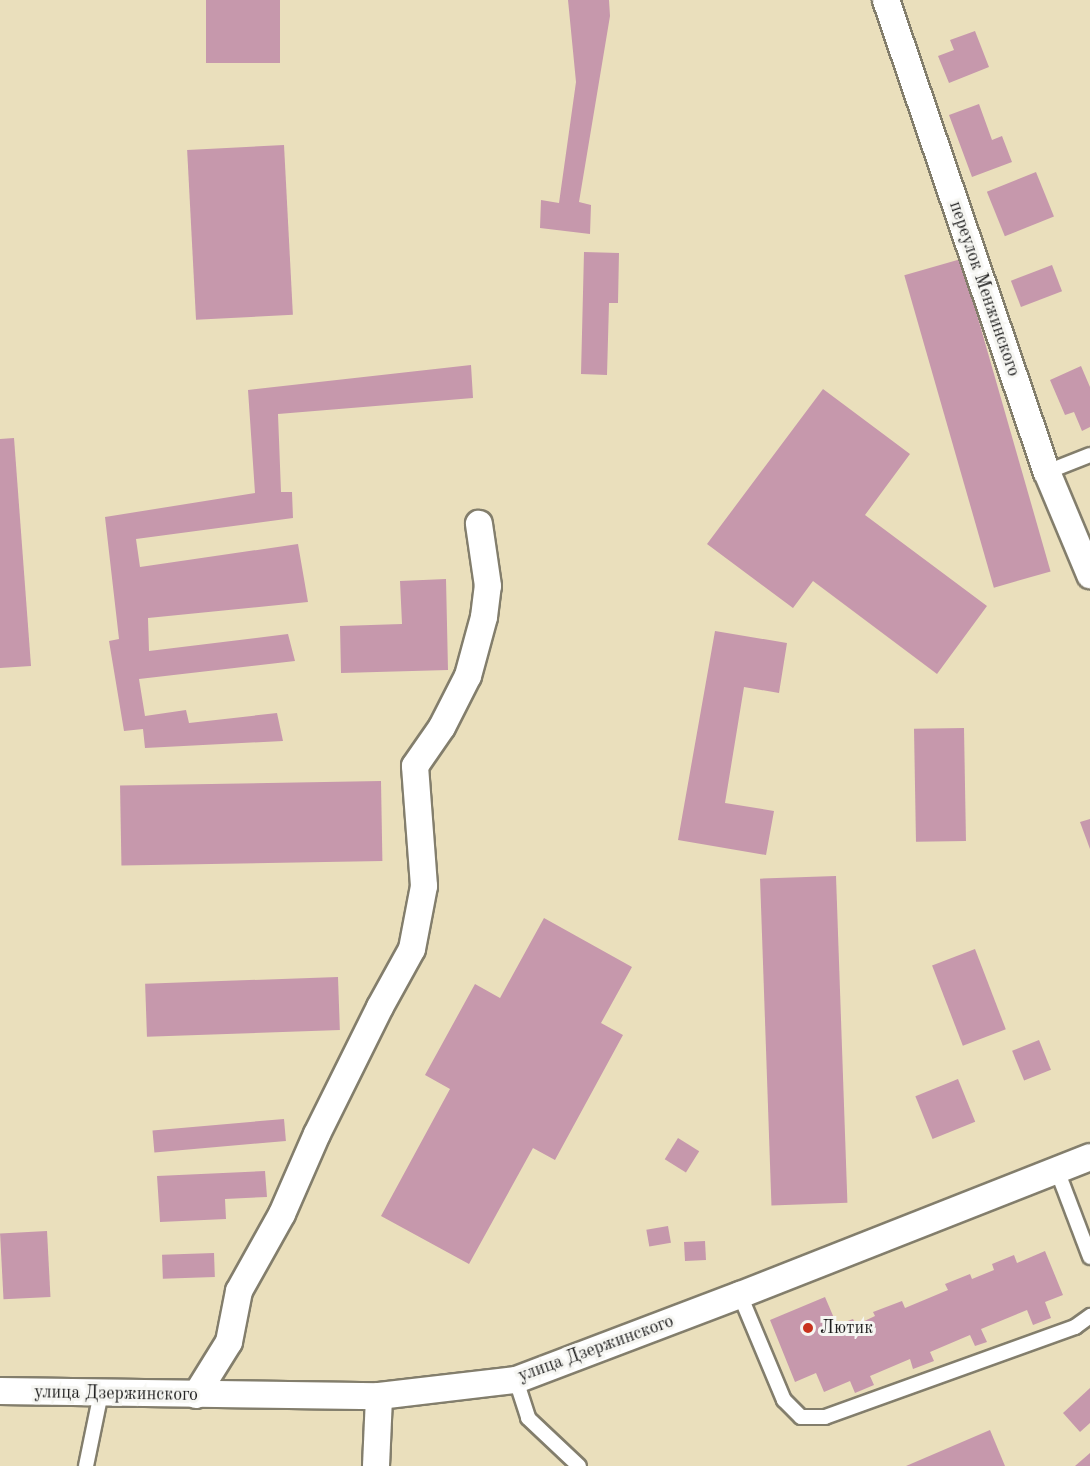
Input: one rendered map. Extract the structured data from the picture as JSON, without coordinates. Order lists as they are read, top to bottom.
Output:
{
  "streets": {
    "street": ["переулок Менжинского", "улица Дзержинского"]
  },
  "places": ["Лютик"]
}
